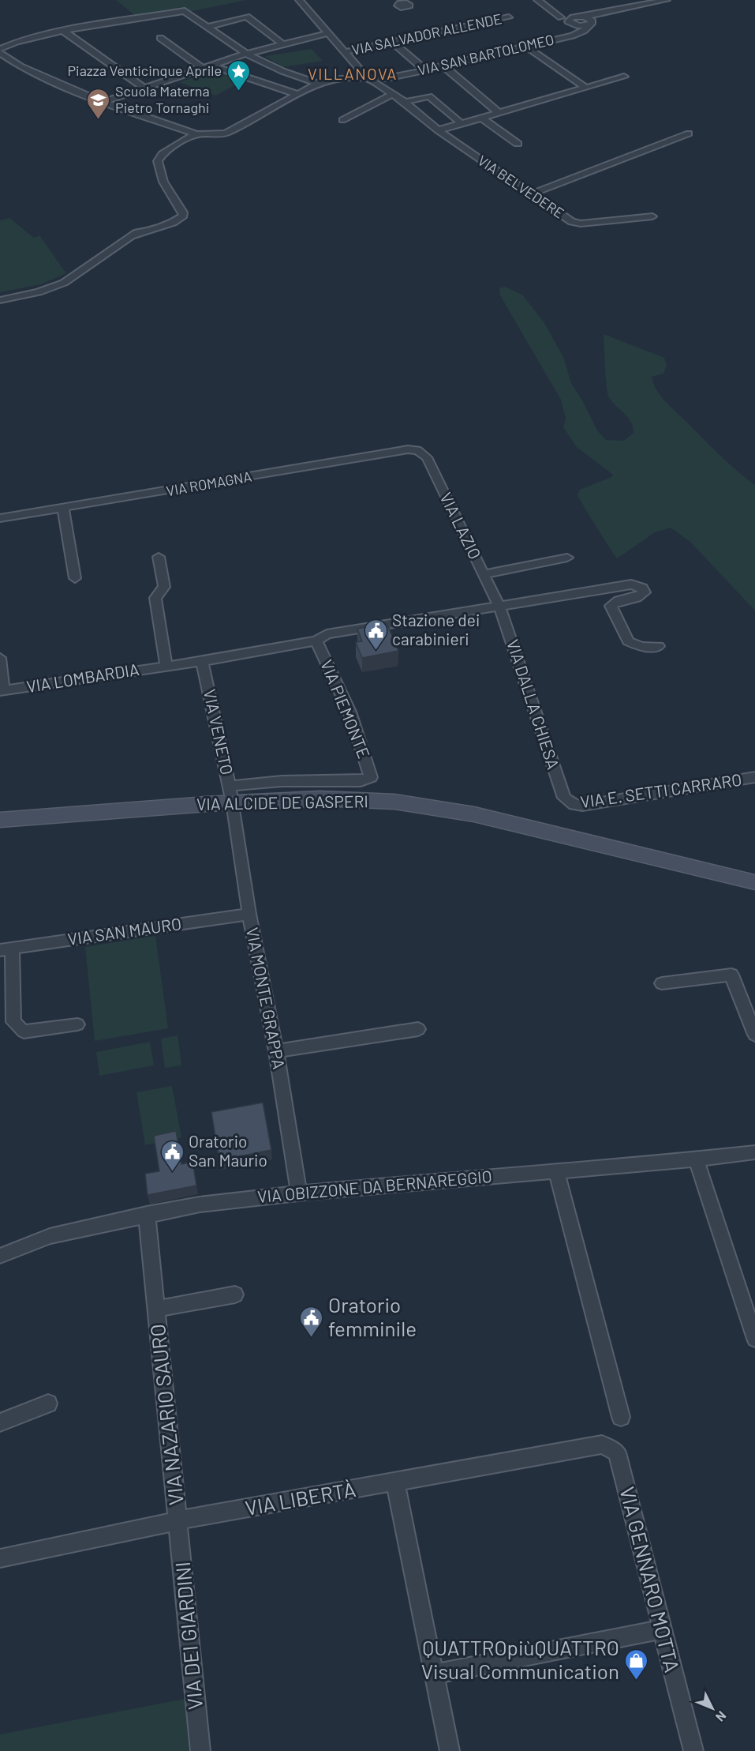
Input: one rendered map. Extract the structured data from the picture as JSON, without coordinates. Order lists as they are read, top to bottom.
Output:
{
  "streets": {
    "main road": ["VIA ALCIDE DE GASPERI"],
    "street": [
      "VIA SALVADOR ALLENDE",
      "VIA SAN BARTOLOMEO",
      "VIA BELVEDERE",
      "VIA ROMAGNA",
      "VIA LAZIO",
      "VIA LOMBARDIA",
      "VIA DALLA CHIESA",
      "VIA PIEMONTE",
      "VIA VENETO",
      "VIA E. SETTI CARRARO",
      "VIA SAN MAURO",
      "VIA MONTE GRAPPA",
      "VIA OBIZZONE DA BERNAREGGIO",
      "VIA NAZARIO SAURO",
      "VIA LIBERTÀ",
      "VIA GENNARO MOTTA",
      "VIA DEI GIARDINI"
    ]
  },
  "crossings": [
    ["VIA SALVADOR ALLENDE", "VIA BELVEDERE"],
    ["VIA SAN BARTOLOMEO", "VIA BELVEDERE"],
    ["VIA ROMAGNA", "VIA LAZIO"],
    ["VIA LAZIO", "VIA LOMBARDIA"],
    ["VIA LAZIO", "VIA DALLA CHIESA"],
    ["VIA LOMBARDIA", "VIA DALLA CHIESA"],
    ["VIA LOMBARDIA", "VIA PIEMONTE"],
    ["VIA LOMBARDIA", "VIA VENETO"],
    ["VIA DALLA CHIESA", "VIA E. SETTI CARRARO"],
    ["VIA PIEMONTE", "VIA VENETO"],
    ["VIA PIEMONTE", "VIA ALCIDE DE GASPERI"],
    ["VIA PIEMONTE", "VIA MONTE GRAPPA"],
    ["VIA VENETO", "VIA ALCIDE DE GASPERI"],
    ["VIA VENETO", "VIA MONTE GRAPPA"],
    ["VIA ALCIDE DE GASPERI", "VIA MONTE GRAPPA"],
    ["VIA SAN MAURO", "VIA MONTE GRAPPA"],
    ["VIA MONTE GRAPPA", "VIA OBIZZONE DA BERNAREGGIO"],
    ["VIA OBIZZONE DA BERNAREGGIO", "VIA NAZARIO SAURO"],
    ["VIA NAZARIO SAURO", "VIA LIBERTÀ"],
    ["VIA NAZARIO SAURO", "VIA DEI GIARDINI"],
    ["VIA LIBERTÀ", "VIA GENNARO MOTTA"],
    ["VIA LIBERTÀ", "VIA DEI GIARDINI"]
  ],
  "districts": ["VILLANOVA"],
  "places": {
    "place": ["Piazza Venticinque Aprile"],
    "school or university": ["Scuola Materna Pietro Tornaghi"],
    "public building": ["Stazione dei carabinieri", "Oratorio San Maurio", "Oratorio femminile"],
    "shop": ["QUATTROpiùQUATTRO Visual Communication"]
  },
  "north": "bottom right"
}
